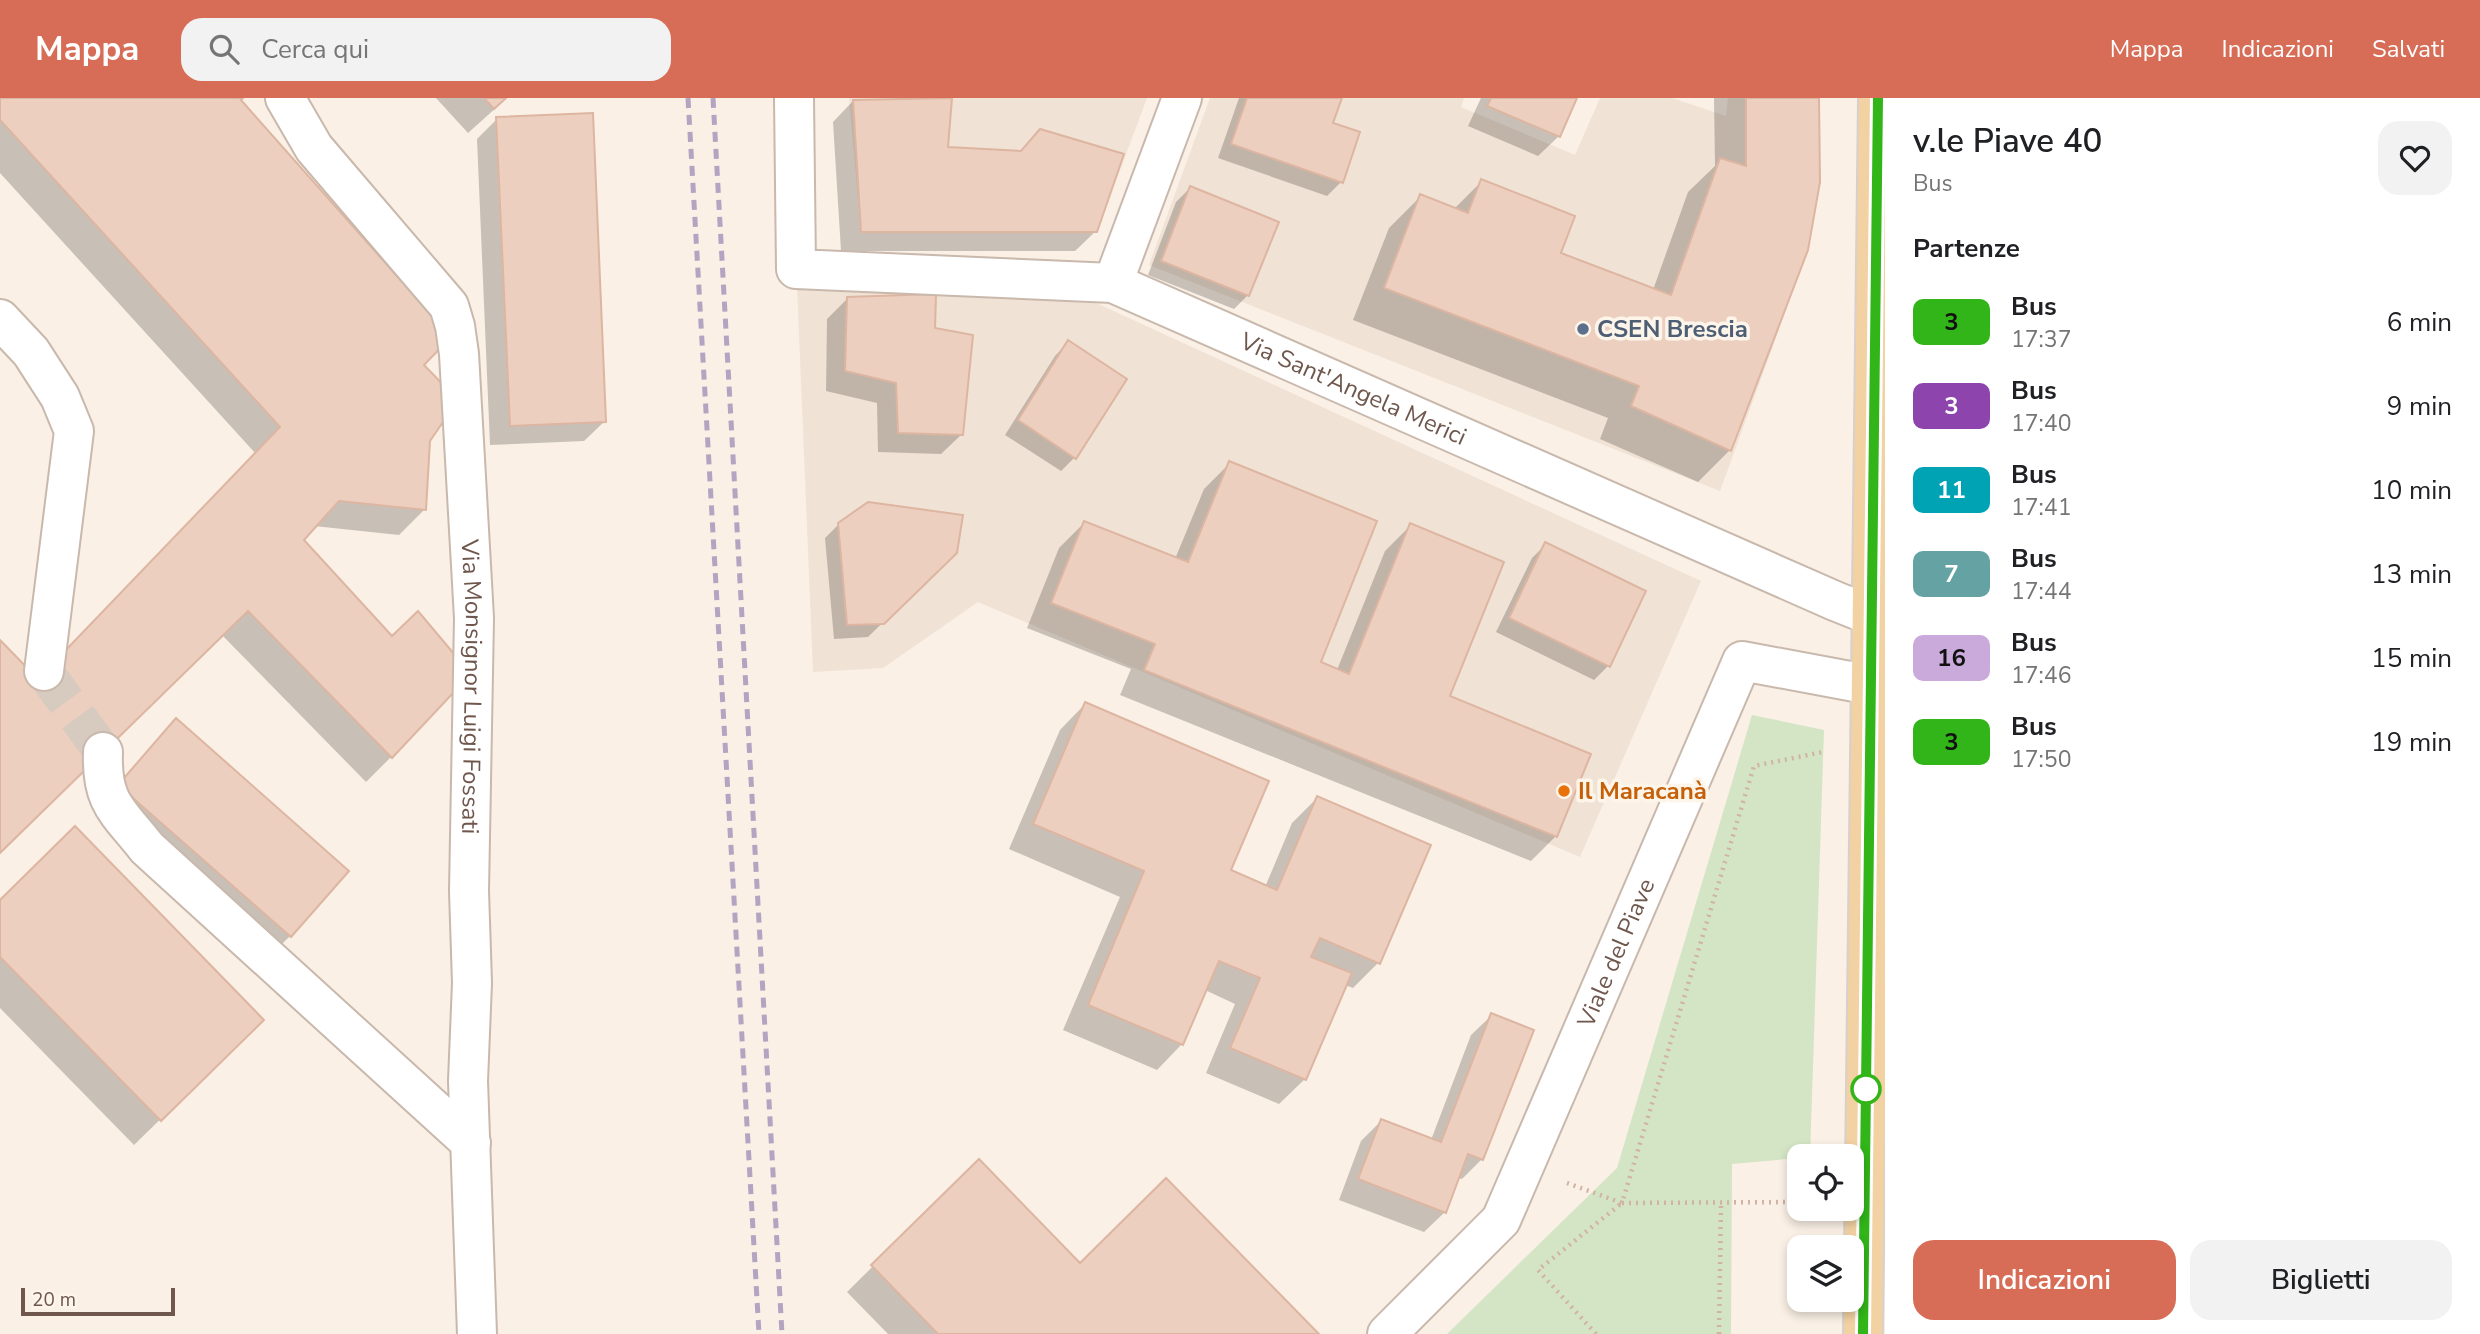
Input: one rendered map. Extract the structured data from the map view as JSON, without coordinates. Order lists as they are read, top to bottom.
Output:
{
  "streets": {
    "street": ["Via Sant'Angela Merici", "Via Monsignor Luigi Fossati", "Viale del Piave"]
  },
  "places": ["CSEN Brescia", "Il Maracanà"],
  "lines": ["bus line 3"],
  "scale_bar": "20 m",
  "page": {
    "header": "Mappa",
    "search": "Cerca qui",
    "nav": ["Mappa", "Indicazioni", "Salvati"],
    "heading": [
      ["v.le Piave 40", "Bus"],
      "Partenze"
    ],
    "list": [
      {
        "mark": "3",
        "name": "Bus",
        "note": "17:37",
        "value": "6 min"
      },
      {
        "mark": "3",
        "name": "Bus",
        "note": "17:40",
        "value": "9 min"
      },
      {
        "mark": "11",
        "name": "Bus",
        "note": "17:41",
        "value": "10 min"
      },
      {
        "mark": "7",
        "name": "Bus",
        "note": "17:44",
        "value": "13 min"
      },
      {
        "mark": "16",
        "name": "Bus",
        "note": "17:46",
        "value": "15 min"
      },
      {
        "mark": "3",
        "name": "Bus",
        "note": "17:50",
        "value": "19 min"
      }
    ],
    "buttons": ["Indicazioni", "Biglietti"],
    "scale": "20 m"
  }
}
